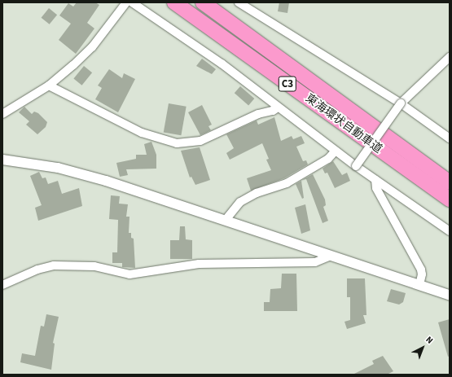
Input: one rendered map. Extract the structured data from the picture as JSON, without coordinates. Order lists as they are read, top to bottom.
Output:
{
  "streets": {
    "highway": ["C3", "東海環状自動車道"]
  },
  "north": "top right"
}
